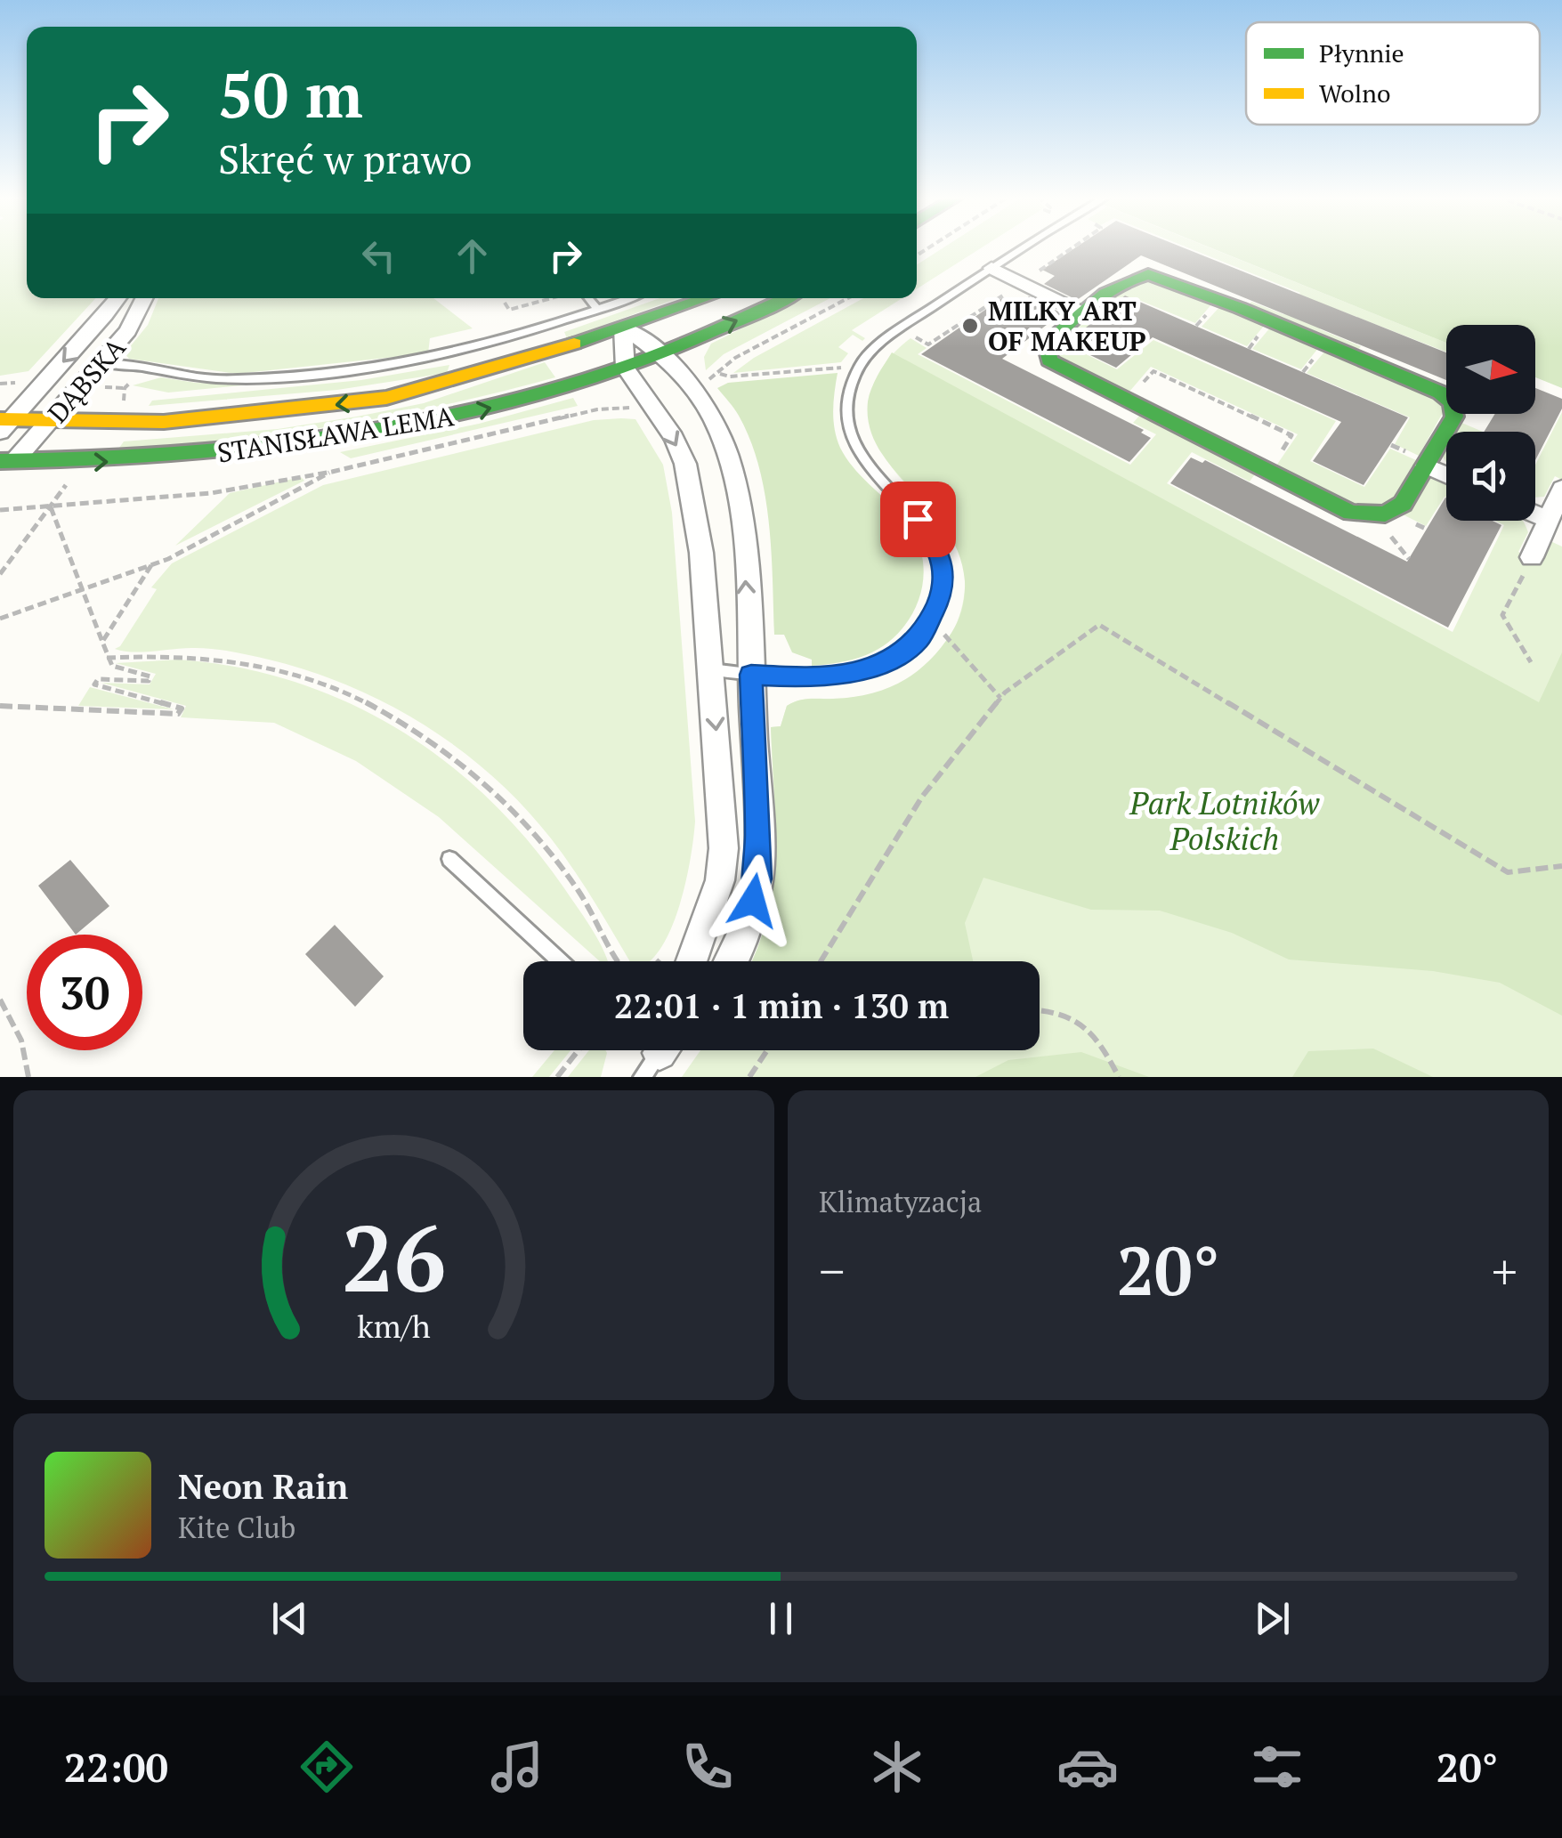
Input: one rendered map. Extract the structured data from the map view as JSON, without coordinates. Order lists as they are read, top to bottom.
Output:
{
  "streets": {
    "main road": ["STANISŁAWA LEMA"],
    "street": ["DĄBSKA"]
  },
  "crossings": [
    ["DĄBSKA", "STANISŁAWA LEMA"]
  ],
  "parks": ["Park Lotników Polskich"],
  "places": ["MILKY ART OF MAKEUP"],
  "legend": ["Płynnie", "Wolno"],
  "north": "right",
  "page": {
    "turn": ["50 m", "Skręć w prawo"],
    "limit": "30",
    "trip": "22:01 · 1 min · 130 m",
    "tile": "Klimatyzacja",
    "heat": ["−", "20°", "+"],
    "song": ["Neon Rain", "Kite Club"],
    "tabs": ["22:00", "20°"],
    "gauge": ["26", "km/h"]
  }
}
